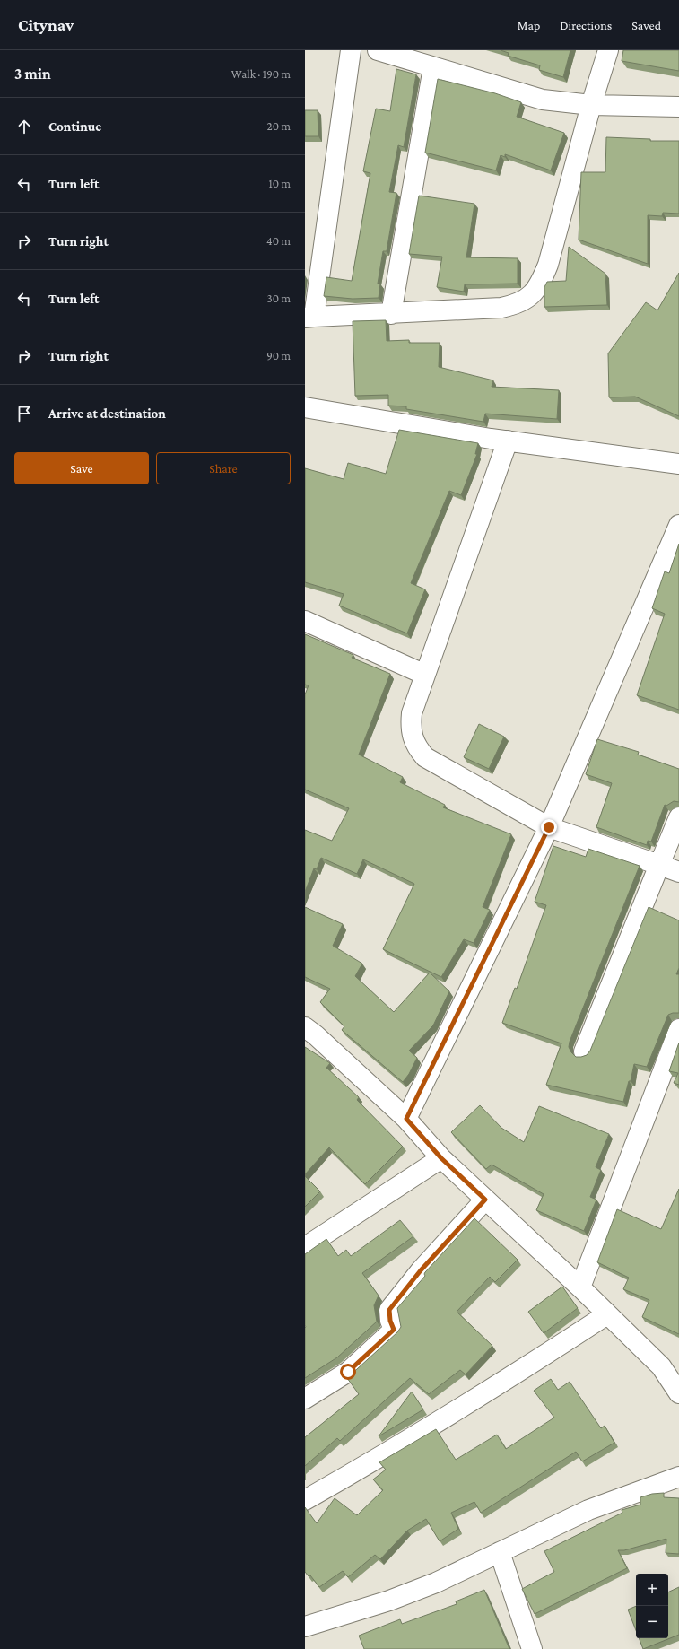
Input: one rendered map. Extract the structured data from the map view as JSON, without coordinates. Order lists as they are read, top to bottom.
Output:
{
  "page": {
    "header": "Citynav",
    "nav": ["Map", "Directions", "Saved"],
    "heading": ["3 min", "Walk · 190 m"],
    "list": [
      ["Continue", "20 m"],
      ["Turn left", "10 m"],
      ["Turn right", "40 m"],
      ["Turn left", "30 m"],
      ["Turn right", "90 m"],
      "Arrive at destination"
    ],
    "buttons": ["Save", "Share"],
    "map_buttons": ["+", "−"]
  }
}
